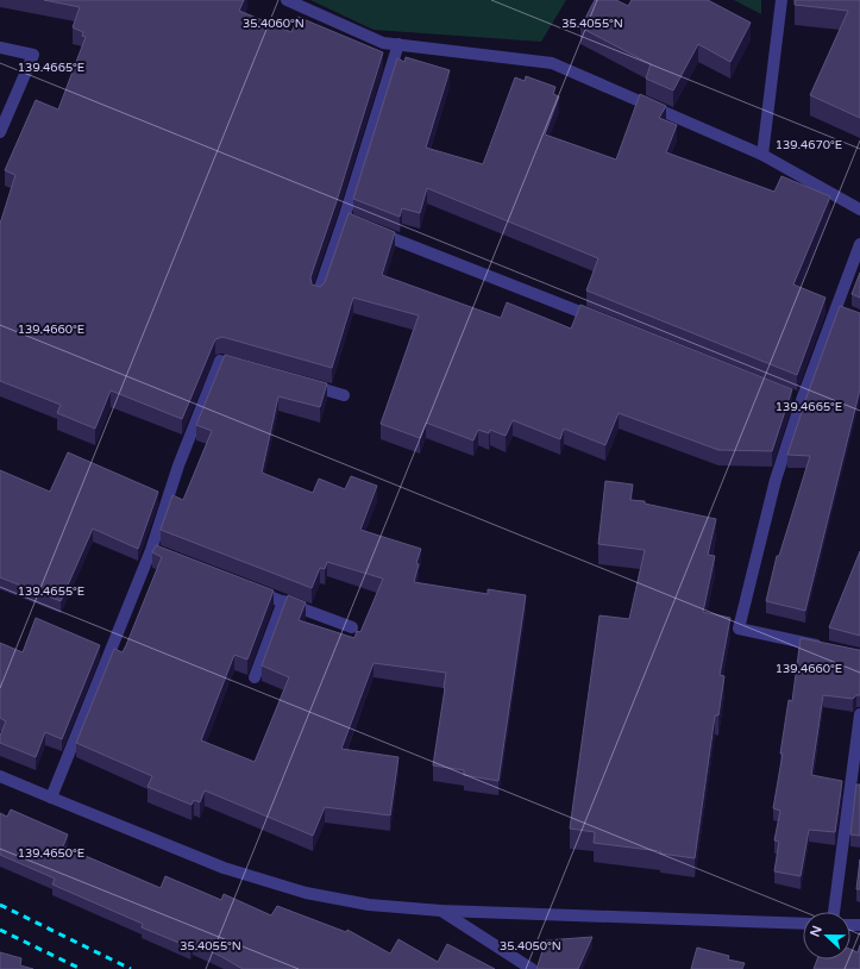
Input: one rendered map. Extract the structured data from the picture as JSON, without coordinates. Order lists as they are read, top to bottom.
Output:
{
  "north": "left",
  "coordinates": [
    "35.4060°N",
    "35.4055°N",
    "139.4665°E",
    "139.4670°E",
    "139.4660°E",
    "139.4655°E",
    "139.4650°E",
    "35.4050°N"
  ]
}
